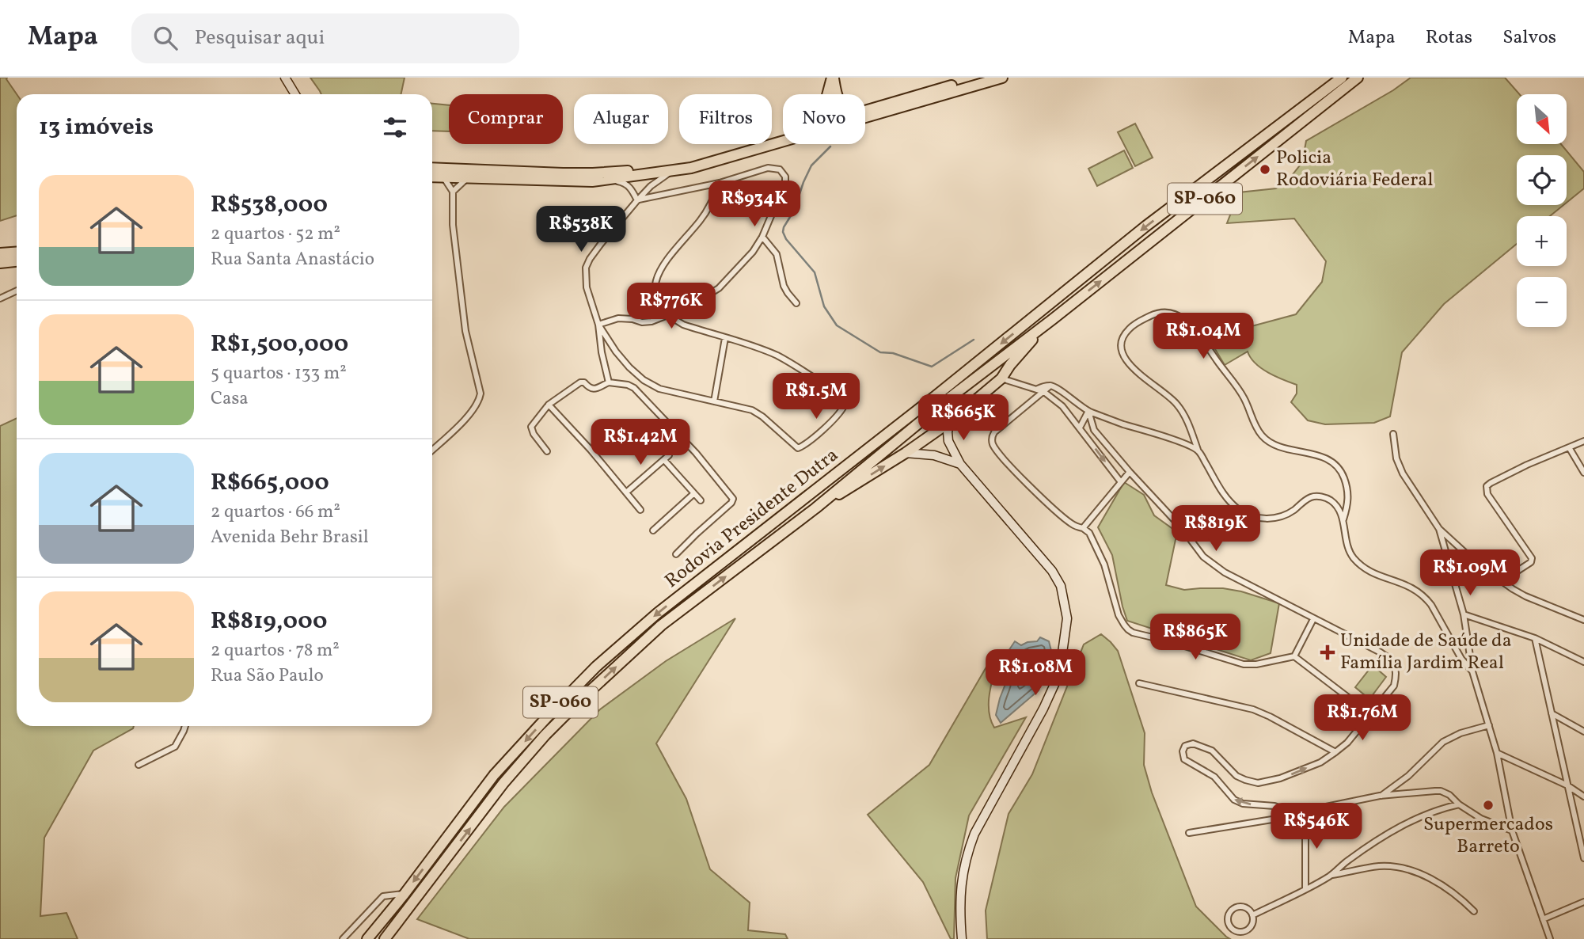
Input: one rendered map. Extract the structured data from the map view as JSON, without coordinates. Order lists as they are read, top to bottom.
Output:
{
  "streets": {
    "highway": ["SP-060", "Rodovia Presidente Dutra"]
  },
  "places": {
    "other": ["Policia Rodoviária Federal", "Supermercados Barreto"],
    "health": ["Unidade de Saúde da Família Jardim Real"]
  },
  "north": "bottom right",
  "page": {
    "header": "Mapa",
    "search": "Pesquisar aqui",
    "nav": ["Mapa", "Rotas", "Salvos"],
    "map_buttons": ["+", "−"],
    "chip": [
      "Comprar",
      "Alugar",
      "Filtros",
      "Novo"
    ],
    "heading": "13 imóveis",
    "list": [
      {
        "name": "R$538,000",
        "note": "2 quartos · 52 m² · Rua Santa Anastácio"
      },
      {
        "name": "R$1,500,000",
        "note": "5 quartos · 133 m² · Casa"
      },
      {
        "name": "R$665,000",
        "note": "2 quartos · 66 m² · Avenida Behr Brasil"
      },
      {
        "name": "R$819,000",
        "note": "2 quartos · 78 m² · Rua São Paulo"
      }
    ],
    "price": [
      "R$934K",
      "R$538K",
      "R$776K",
      "R$1.04M",
      "R$1.5M",
      "R$665K",
      "R$1.42M",
      "R$819K",
      "R$1.09M",
      "R$865K",
      "R$1.08M",
      "R$1.76M",
      "R$546K"
    ]
  }
}
